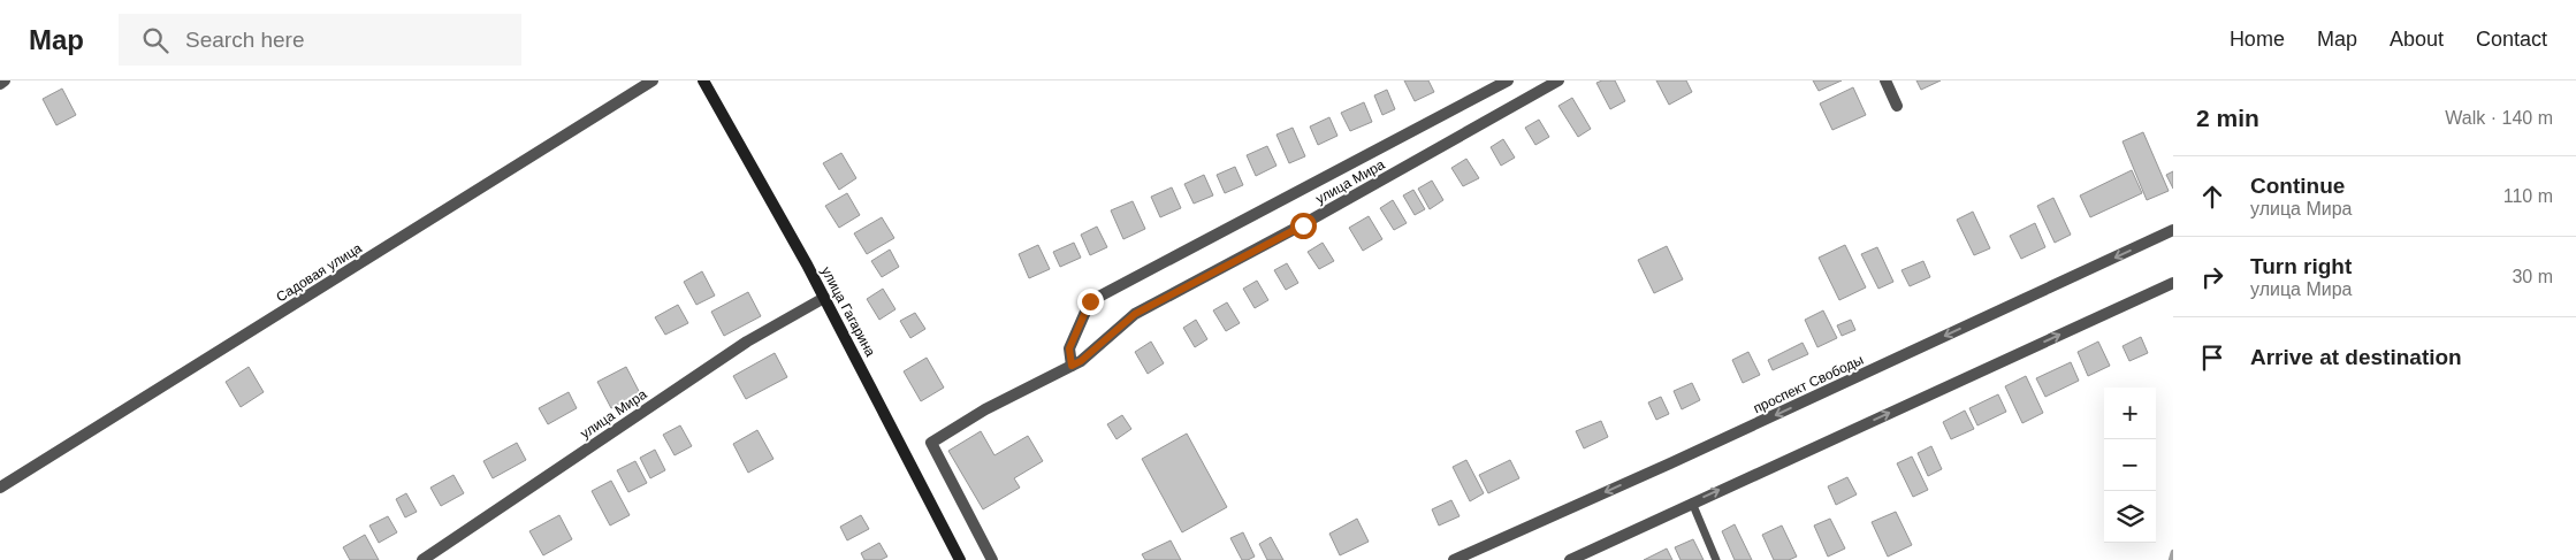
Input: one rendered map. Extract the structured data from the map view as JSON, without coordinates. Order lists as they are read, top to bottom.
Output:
{
  "streets": {
    "main road": ["улица Гагарина"],
    "street": ["улица Мира", "Садовая улица", "проспект Свободы"]
  },
  "crossings": [
    ["улица Мира", "улица Гагарина"]
  ],
  "page": {
    "header": "Map",
    "search": "Search here",
    "nav": [
      "Home",
      "Map",
      "About",
      "Contact"
    ],
    "heading": ["2 min", "Walk · 140 m"],
    "list": [
      ["Continue", "улица Мира", "110 m"],
      ["Turn right", "улица Мира", "30 m"],
      "Arrive at destination"
    ],
    "map_buttons": ["+", "−"]
  }
}
